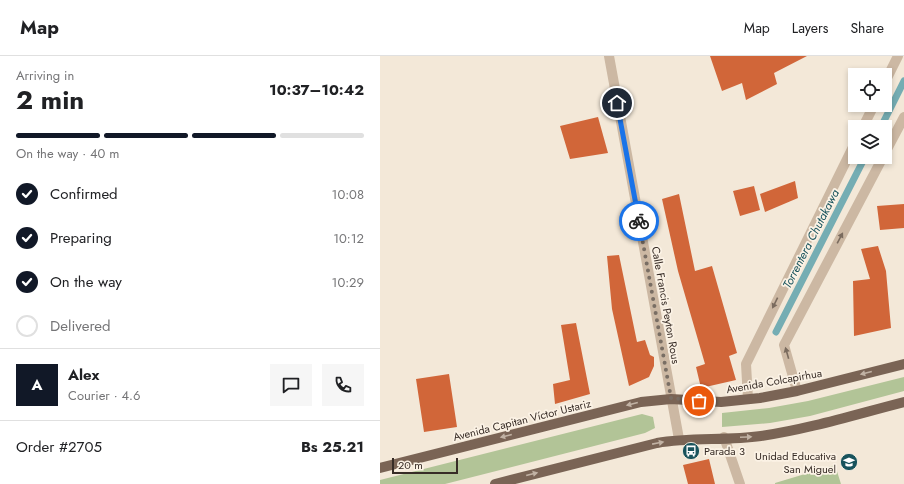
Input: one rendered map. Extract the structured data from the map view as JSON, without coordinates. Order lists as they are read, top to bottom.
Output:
{
  "streets": {
    "main road": ["Avenida Colcapirhua", "Avenida Capitan Víctor Ustariz"],
    "street": ["Calle Francis Peyton Rous"]
  },
  "crossings": [
    ["Calle Francis Peyton Rous", "Avenida Colcapirhua"],
    ["Calle Francis Peyton Rous", "Avenida Capitan Víctor Ustariz"],
    ["Avenida Colcapirhua", "Avenida Capitan Víctor Ustariz"]
  ],
  "water": ["Torrentera Chutakawa"],
  "places": {
    "bus stop": ["Parada 3"],
    "school or university": ["Unidad Educativa San Miguel"]
  },
  "scale_bar": "20 m",
  "page": {
    "header": "Map",
    "nav": ["Map", "Layers", "Share"],
    "heading": ["2 min", "Arriving in", "10:37–10:42"],
    "panel": [
      "Alex",
      "Courier · 4.6",
      "Order #2705",
      "Bs 25.21"
    ],
    "bar": "On the way · 40 m",
    "list": [
      ["Confirmed", "10:08"],
      ["Preparing", "10:12"],
      ["On the way", "10:29"],
      "Delivered"
    ],
    "round": "A",
    "scale": "20 m"
  }
}
